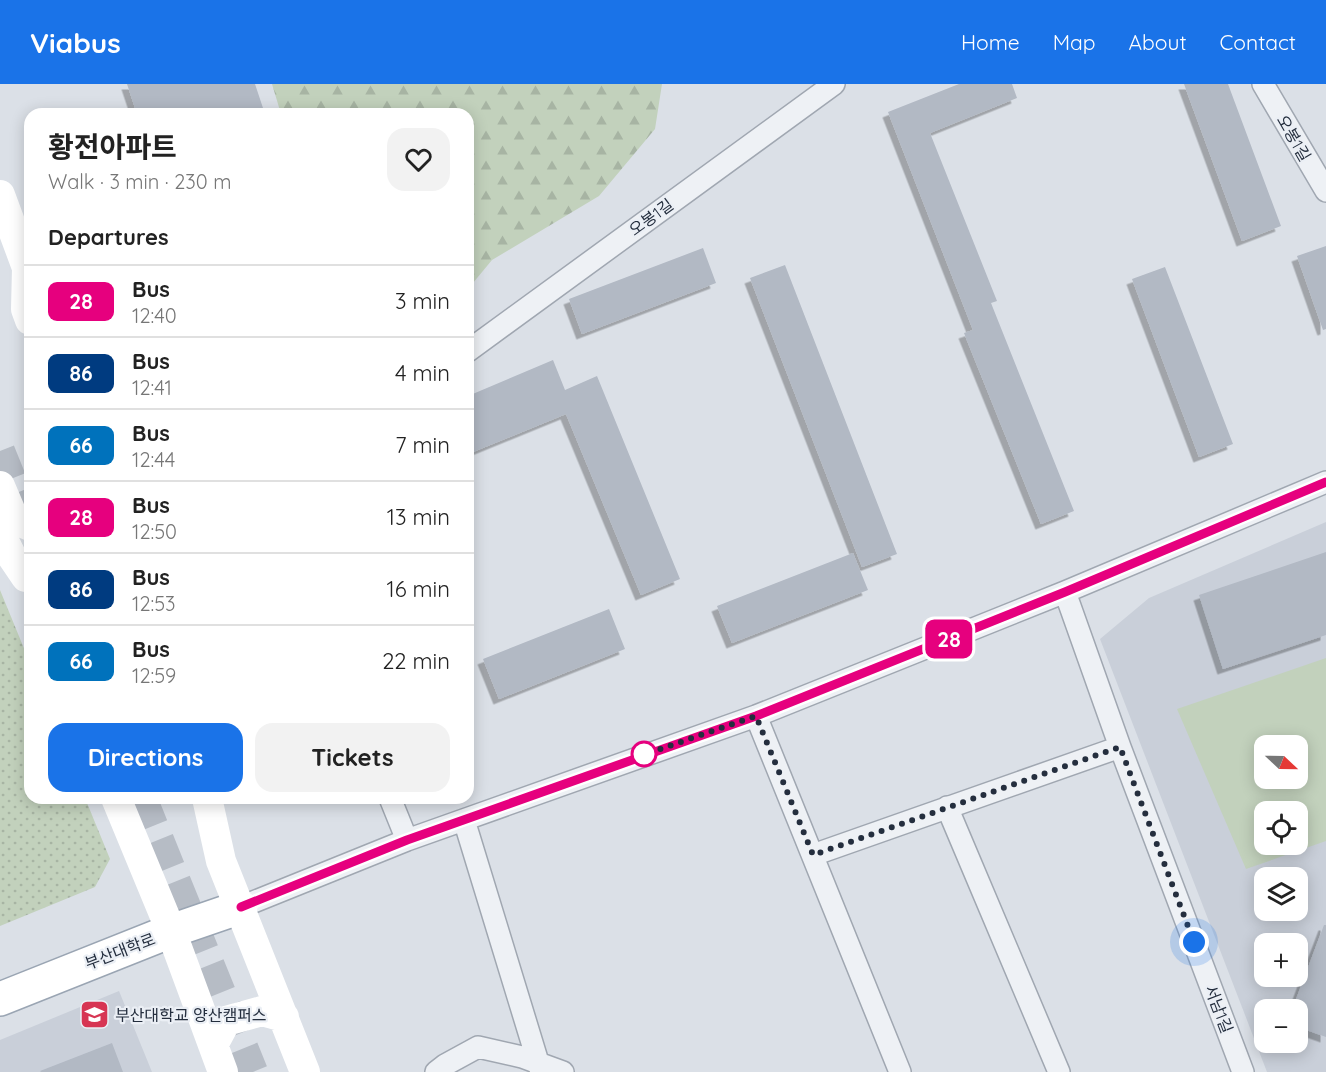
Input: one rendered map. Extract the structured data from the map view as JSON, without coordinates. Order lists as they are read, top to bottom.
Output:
{
  "streets": {
    "main road": ["부산대학로"],
    "street": ["오봉1길", "서남1길"]
  },
  "places": {
    "school or university": ["부산대학교 양산캠퍼스"]
  },
  "lines": ["bus line 28"],
  "north": "right",
  "page": {
    "header": "Viabus",
    "nav": [
      "Home",
      "Map",
      "About",
      "Contact"
    ],
    "on_map": "28",
    "heading": [
      ["황전아파트", "Walk · 3 min · 230 m"],
      "Departures"
    ],
    "list": [
      {
        "mark": "28",
        "name": "Bus",
        "note": "12:40",
        "value": "3 min"
      },
      {
        "mark": "86",
        "name": "Bus",
        "note": "12:41",
        "value": "4 min"
      },
      {
        "mark": "66",
        "name": "Bus",
        "note": "12:44",
        "value": "7 min"
      },
      {
        "mark": "28",
        "name": "Bus",
        "note": "12:50",
        "value": "13 min"
      },
      {
        "mark": "86",
        "name": "Bus",
        "note": "12:53",
        "value": "16 min"
      },
      {
        "mark": "66",
        "name": "Bus",
        "note": "12:59",
        "value": "22 min"
      }
    ],
    "buttons": ["Directions", "Tickets"],
    "map_buttons": ["+", "−"]
  }
}
